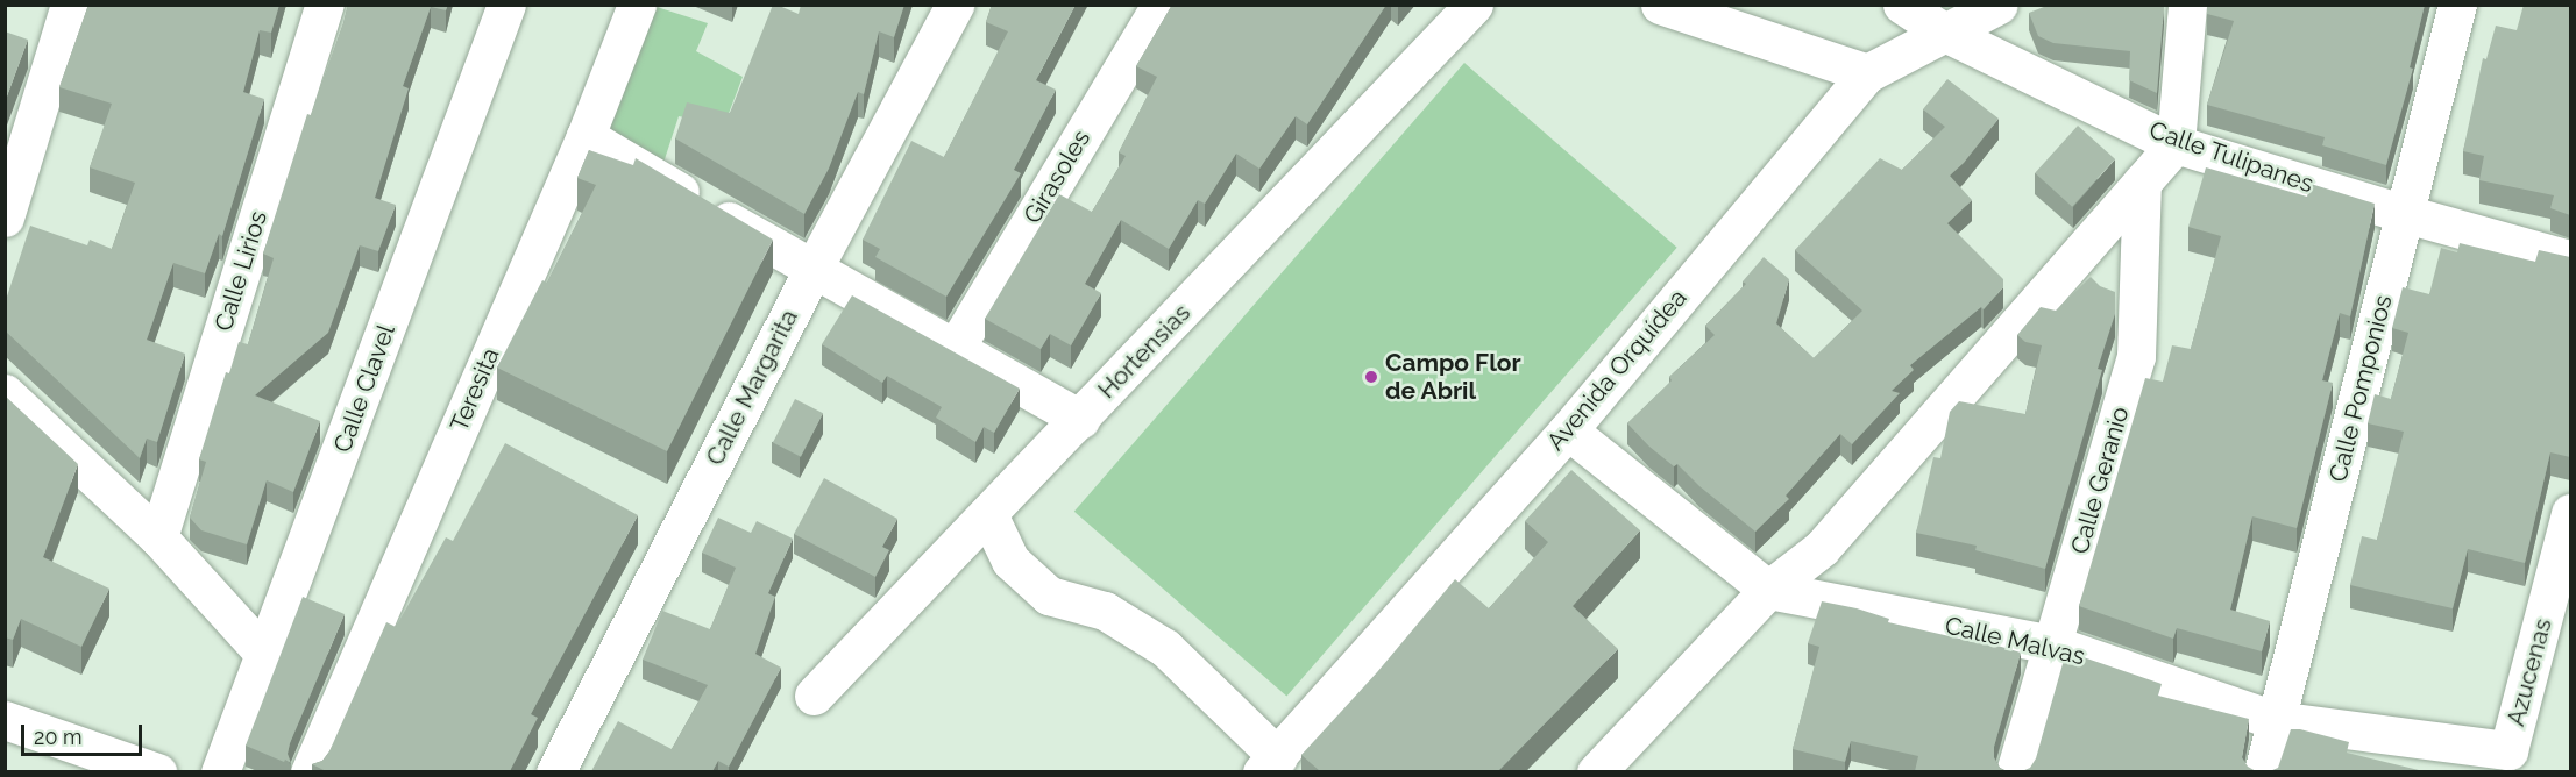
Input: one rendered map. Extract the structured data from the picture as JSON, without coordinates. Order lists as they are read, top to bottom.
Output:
{
  "streets": {
    "street": [
      "Calle Tulipanes",
      "Girasoles",
      "Calle Lirios",
      "Hortensias",
      "Avenida Orquídea",
      "Calle Margarita",
      "Calle Clavel",
      "Calle Pomponios",
      "Teresita",
      "Calle Geranio",
      "Calle Malvas",
      "Azucenas"
    ]
  },
  "crossings": [
    ["Calle Tulipanes", "Avenida Orquídea"],
    ["Calle Tulipanes", "Calle Pomponios"],
    ["Avenida Orquídea", "Calle Malvas"],
    ["Calle Pomponios", "Calle Malvas"],
    ["Calle Geranio", "Calle Malvas"],
    ["Calle Malvas", "Azucenas"]
  ],
  "places": ["Campo Flor de Abril"],
  "scale_bar": "20 m"
}
